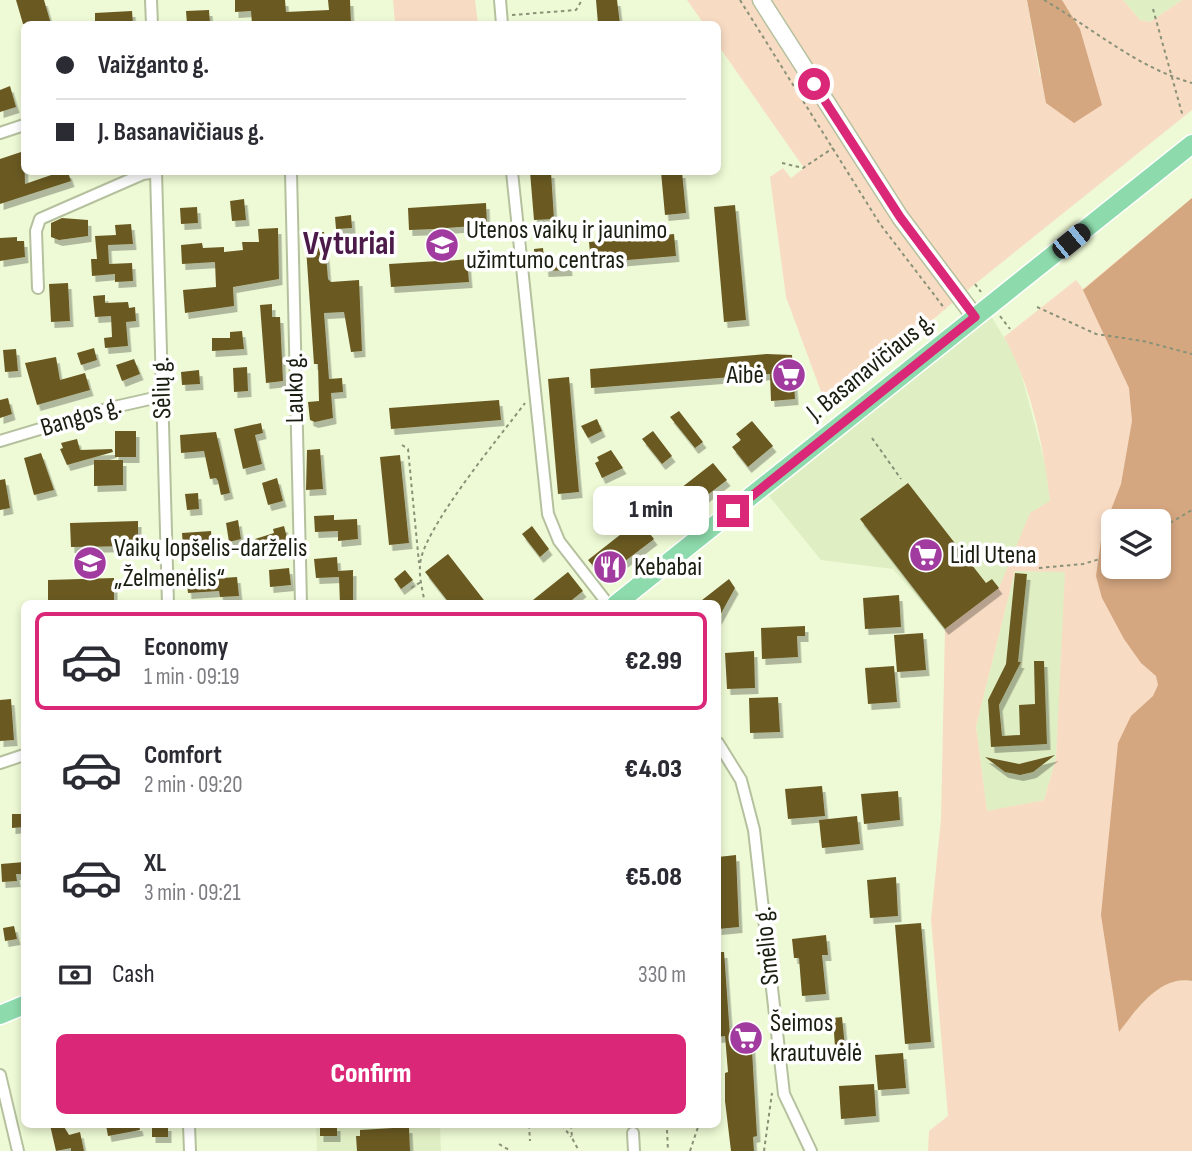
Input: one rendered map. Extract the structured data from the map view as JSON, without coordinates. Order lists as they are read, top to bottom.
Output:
{
  "streets": {
    "main road": ["J. Basanavičiaus g."],
    "street": [
      "Sėlių g.",
      "Lauko g.",
      "Bangos g.",
      "Smėlio g."
    ]
  },
  "crossings": [
    ["Sėlių g.", "Bangos g."]
  ],
  "districts": ["Vyturiai"],
  "places": {
    "school or university": ["Utenos vaikų ir jaunimo užimtumo centras", "Vaikų lopšelis-darželis „Želmenėlis“"],
    "supermarket": ["Aibė", "Lidl Utena", "Šeimos krautuvėlė"],
    "restaurant": ["Kebabai"]
  },
  "page": {
    "banner": ["Vaižganto g.", "J. Basanavičiaus g."],
    "bubble": "1 min",
    "list": [
      {
        "name": "Economy",
        "note": "1 min · 09:19",
        "value": "€2.99"
      },
      {
        "name": "Comfort",
        "note": "2 min · 09:20",
        "value": "€4.03"
      },
      {
        "name": "XL",
        "note": "3 min · 09:21",
        "value": "€5.08"
      }
    ],
    "pay": ["Cash", "330 m"],
    "buttons": "Confirm"
  }
}
